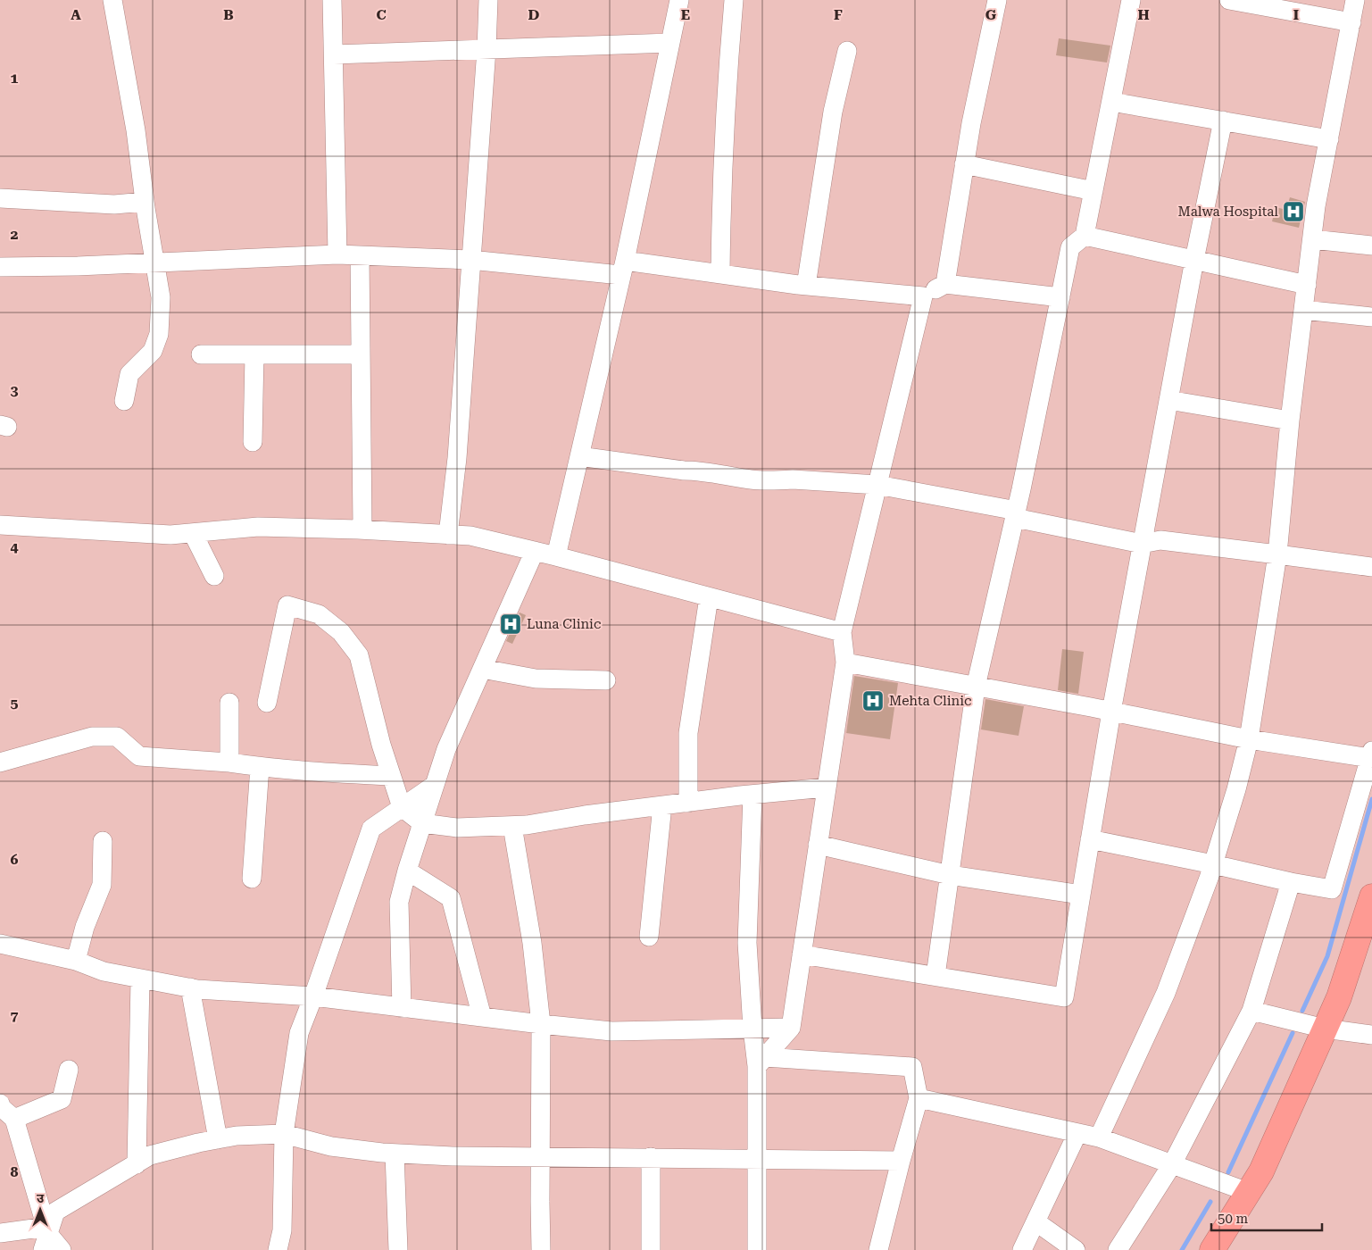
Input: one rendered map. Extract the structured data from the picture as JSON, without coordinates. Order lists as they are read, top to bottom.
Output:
{
  "places": {
    "hospital": ["Malwa Hospital", "Luna Clinic", "Mehta Clinic"]
  },
  "scale_bar": "50 m",
  "north": "top",
  "grid": {
    "columns": [
      "A",
      "B",
      "C",
      "D",
      "E",
      "F",
      "G",
      "H",
      "I"
    ],
    "rows": [
      "1",
      "2",
      "3",
      "4",
      "5",
      "6",
      "7",
      "8"
    ]
  }
}
